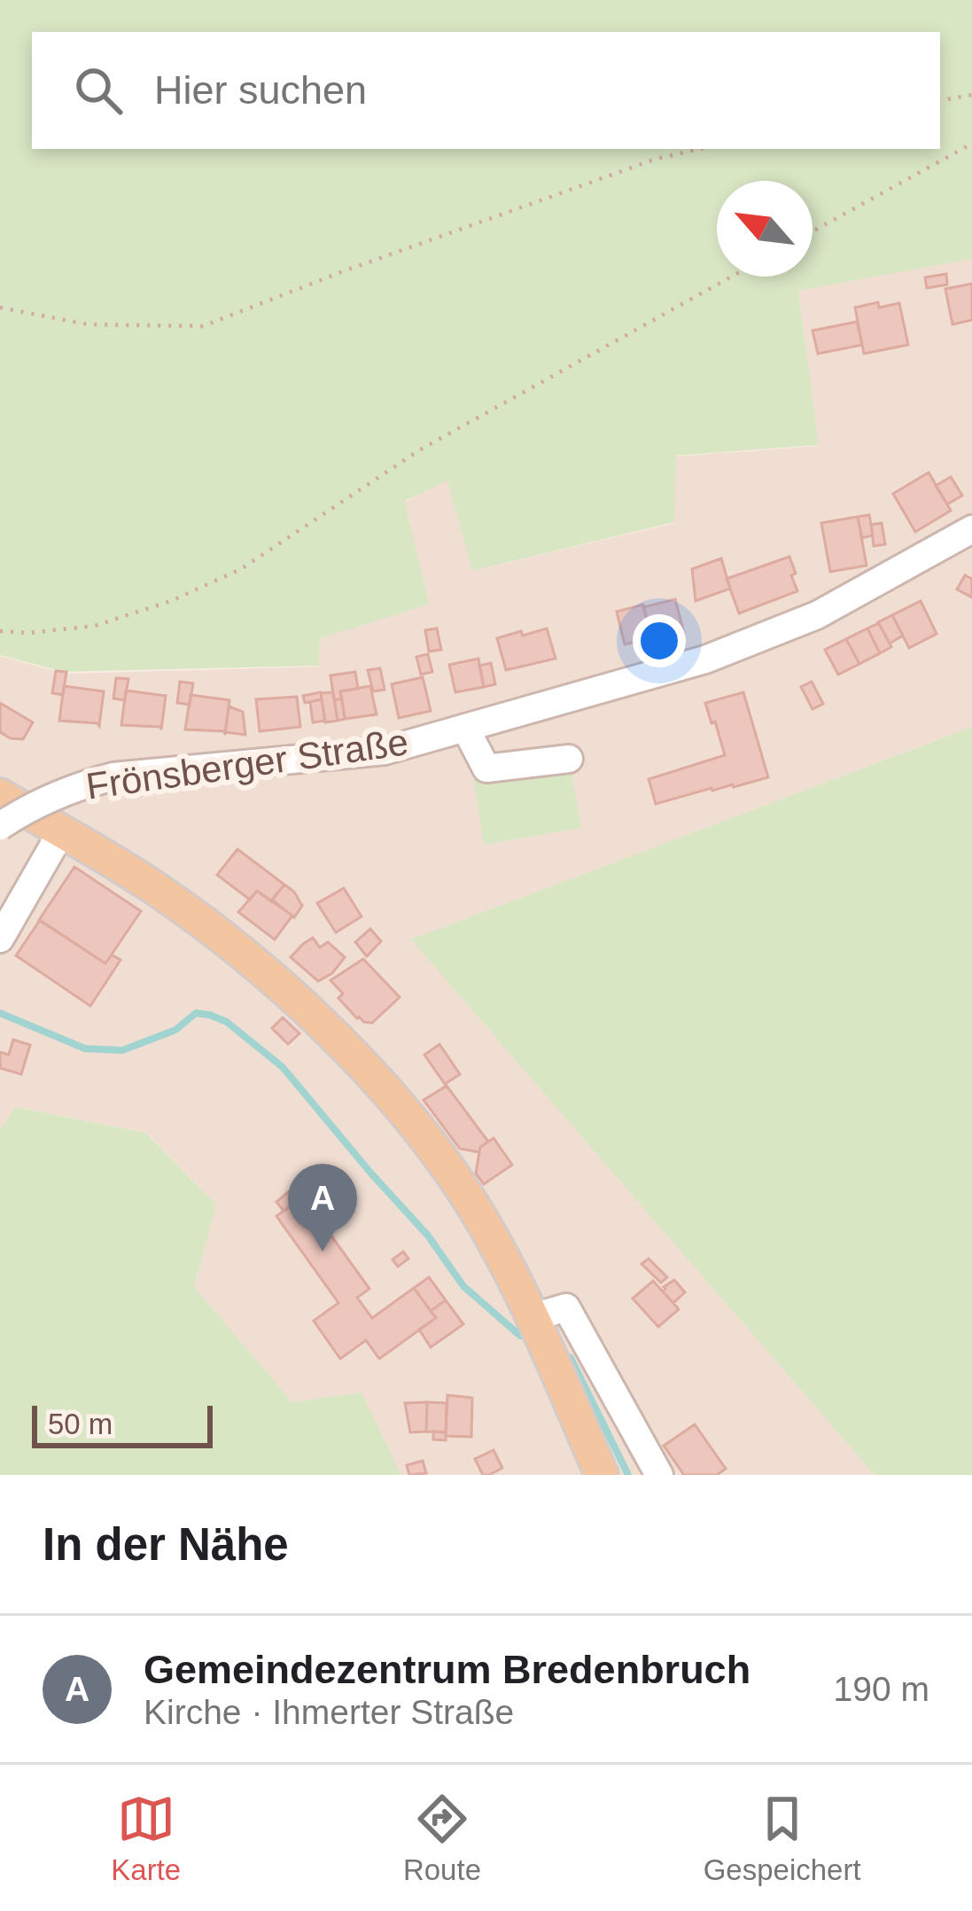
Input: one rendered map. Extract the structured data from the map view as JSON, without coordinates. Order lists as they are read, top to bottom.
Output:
{
  "streets": {
    "street": ["Frönsberger Straße"]
  },
  "scale_bar": "50 m",
  "north": "top left",
  "page": {
    "search": "Hier suchen",
    "pins": "A",
    "scale": "50 m",
    "heading": "In der Nähe",
    "list": [
      {
        "mark": "A",
        "name": "Gemeindezentrum Bredenbruch",
        "note": "Kirche · Ihmerter Straße",
        "value": "190 m"
      }
    ],
    "nav": ["Karte", "Route", "Gespeichert"]
  }
}
